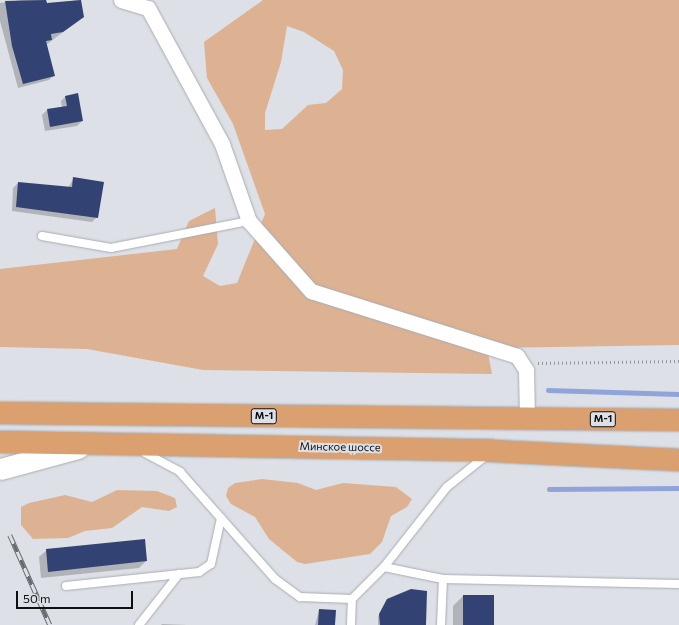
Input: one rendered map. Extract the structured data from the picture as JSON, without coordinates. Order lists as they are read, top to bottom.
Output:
{
  "streets": {
    "highway": ["М-1", "Минское шоссе"]
  },
  "scale_bar": "50 m"
}
